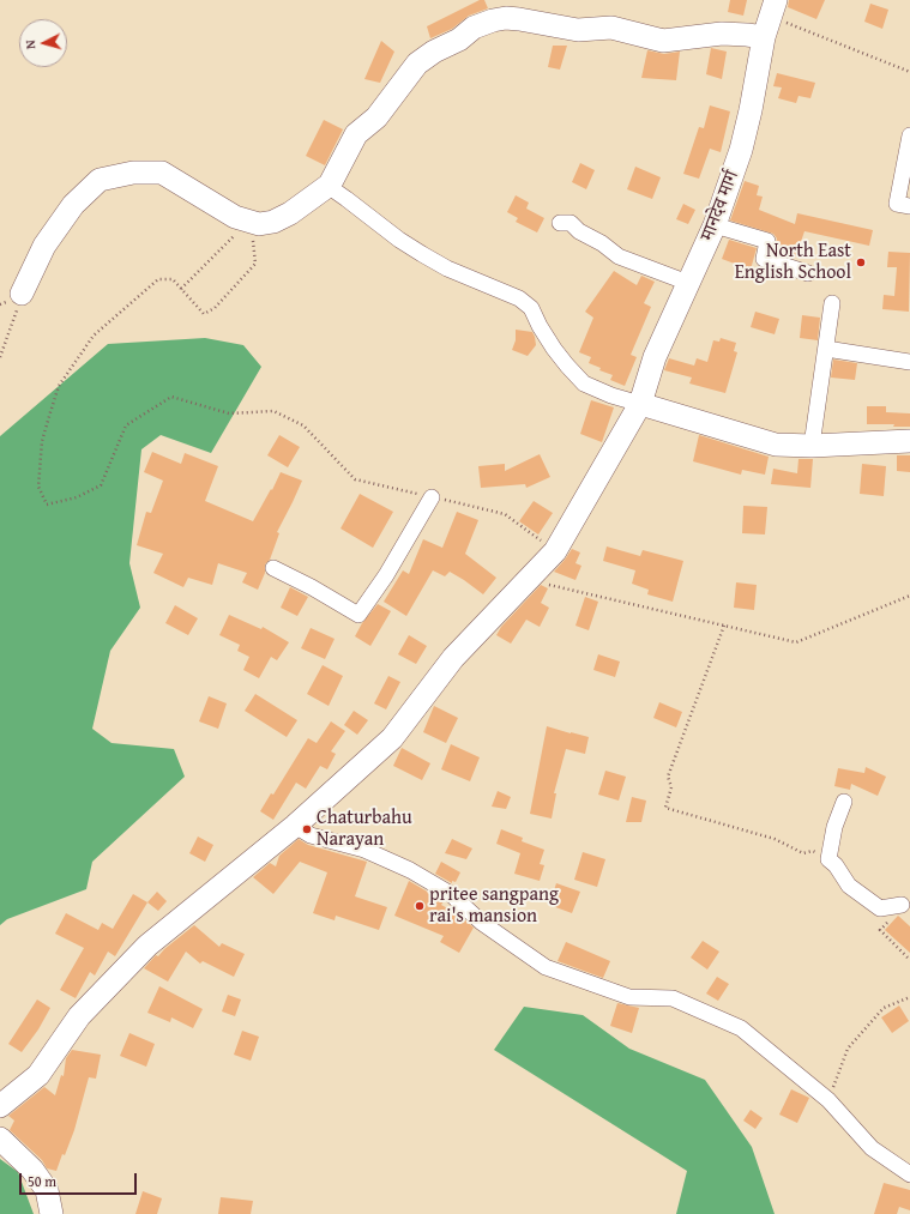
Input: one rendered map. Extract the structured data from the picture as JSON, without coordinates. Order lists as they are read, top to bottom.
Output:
{
  "streets": {
    "main road": ["मानदेव मार्ग"]
  },
  "places": ["North East English School", "Chaturbahu Narayan", "pritee sangpang rai's mansion"],
  "scale_bar": "50 m",
  "north": "left"
}
